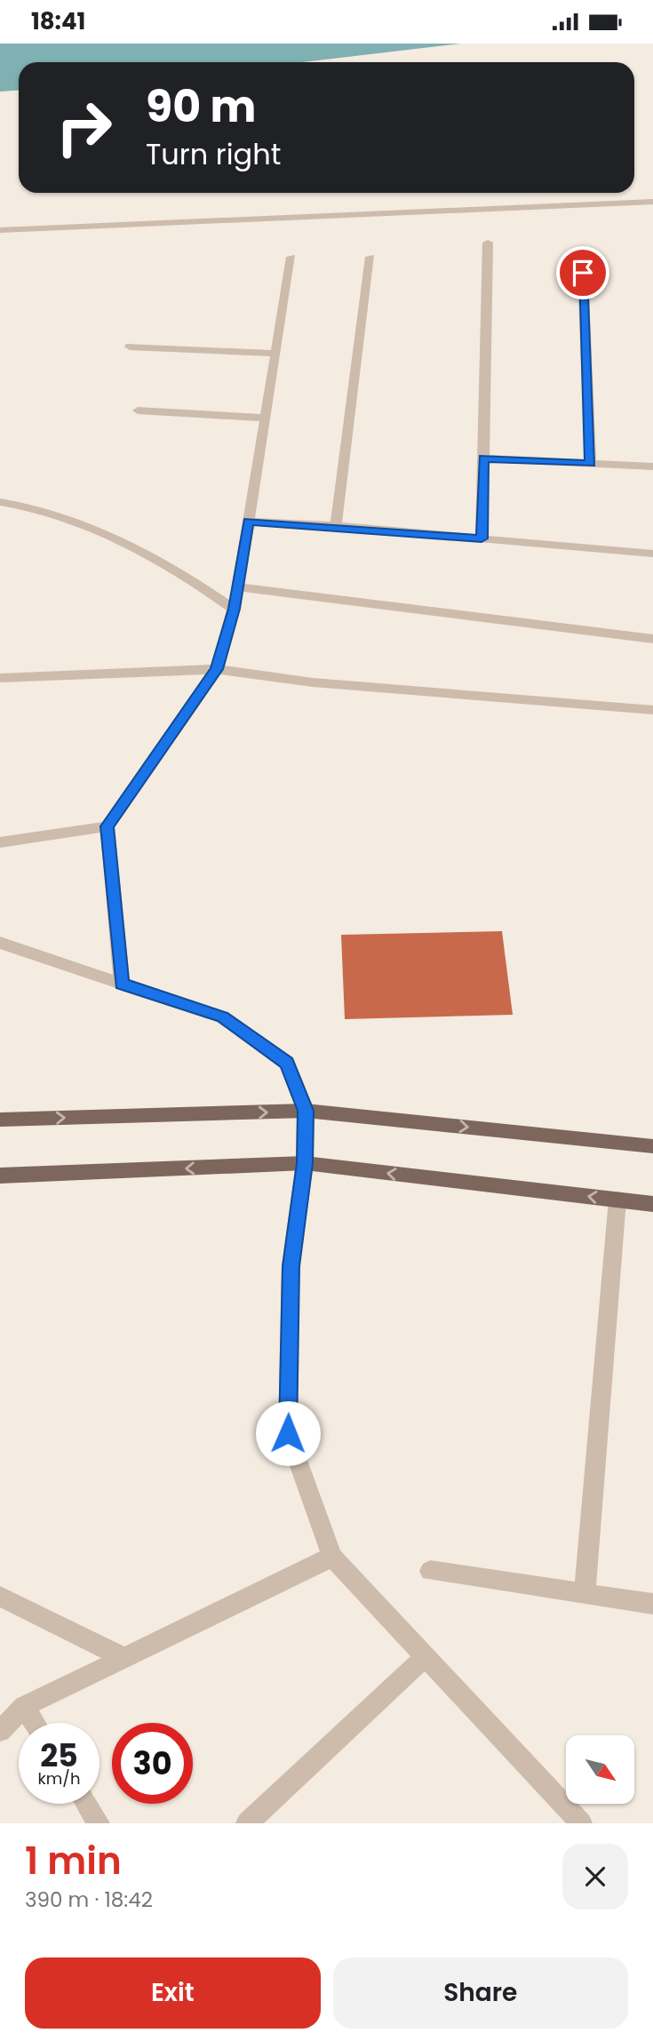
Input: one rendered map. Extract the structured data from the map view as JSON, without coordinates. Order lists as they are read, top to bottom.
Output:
{
  "north": "bottom right",
  "page": {
    "status": "18:41",
    "turn": ["90 m", "Turn right"],
    "speed": "25 km/h",
    "limit": "30",
    "heading": ["1 min", "390 m · 18:42"],
    "buttons": ["Exit", "Share"]
  }
}
